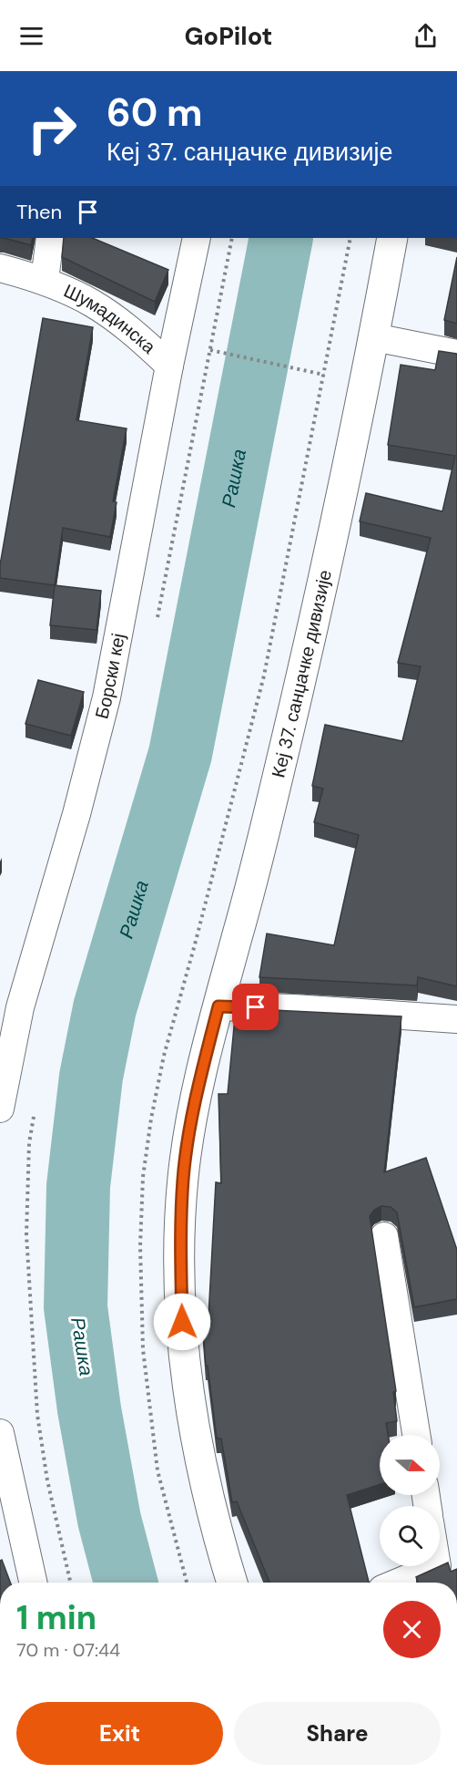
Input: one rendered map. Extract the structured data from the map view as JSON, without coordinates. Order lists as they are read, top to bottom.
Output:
{
  "streets": {
    "street": ["Шумадинска", "Кеј 37. санџачке дивизије", "Борски кеј"]
  },
  "crossings": [
    ["Шумадинска", "Борски кеј"]
  ],
  "water": ["Рашка"],
  "north": "right",
  "page": {
    "header": "GoPilot",
    "turn": ["60 m", "Кеј 37. санџачке дивизије"],
    "then": "Then",
    "heading": ["1 min", "70 m · 07:44"],
    "buttons": ["Exit", "Share"]
  }
}
